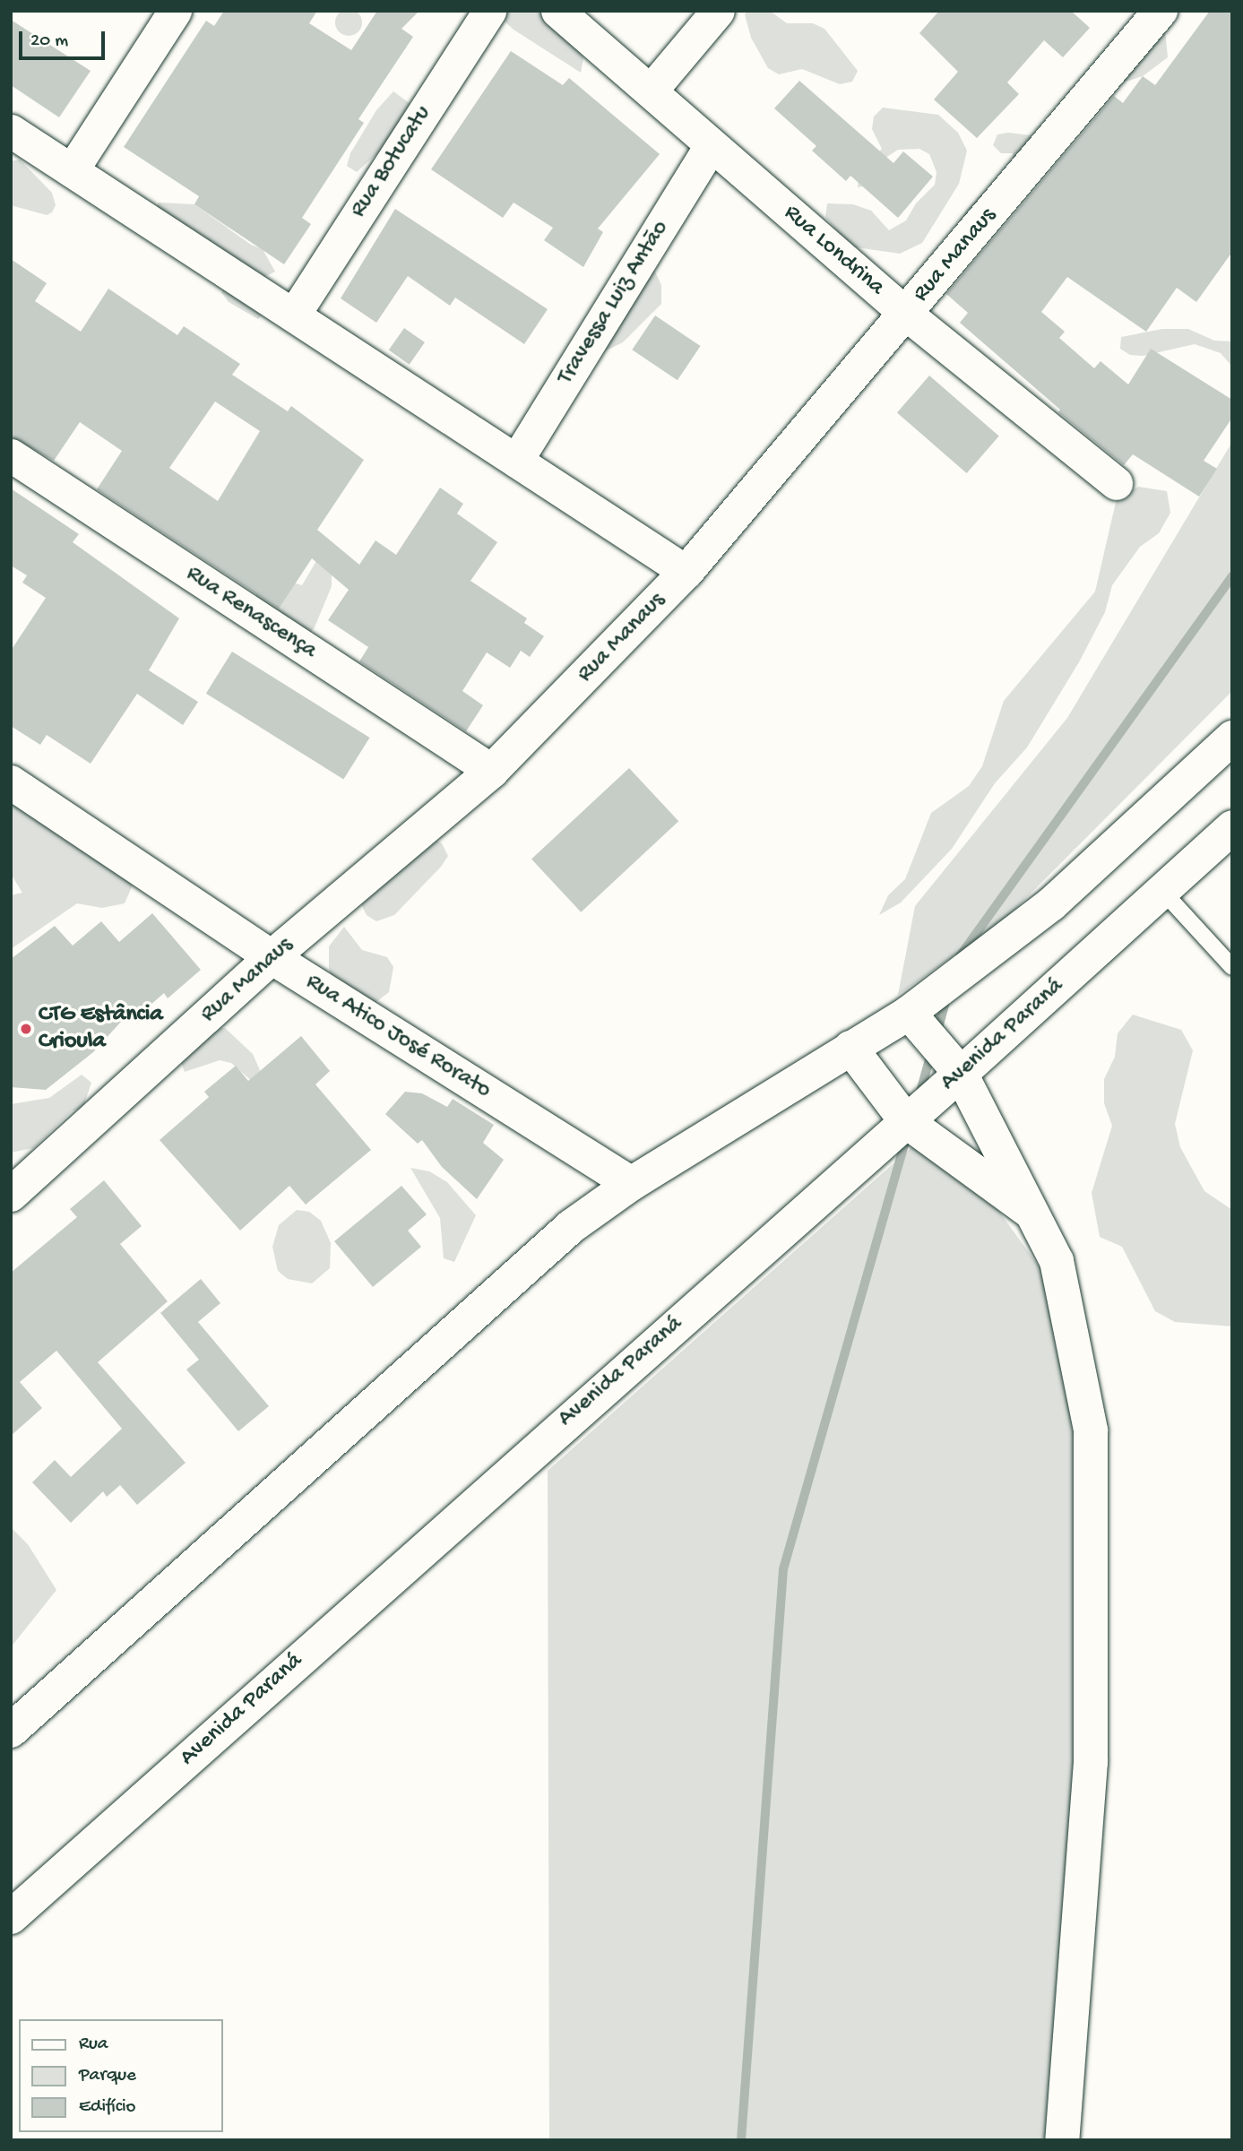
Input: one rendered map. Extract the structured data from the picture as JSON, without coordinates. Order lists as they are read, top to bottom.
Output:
{
  "streets": {
    "street": [
      "Rua Botucatu",
      "Rua Londrina",
      "Rua Manaus",
      "Travessa Luiz Antão",
      "Rua Renascença",
      "Avenida Paraná",
      "Rua Atico José Rorato"
    ]
  },
  "crossings": [
    ["Rua Londrina", "Rua Manaus"],
    ["Rua Londrina", "Travessa Luiz Antão"],
    ["Rua Manaus", "Rua Renascença"],
    ["Rua Manaus", "Rua Atico José Rorato"]
  ],
  "places": ["CTG Estância Crioula"],
  "legend": ["Rua", "Parque", "Edifício"],
  "scale_bar": "20 m"
}
